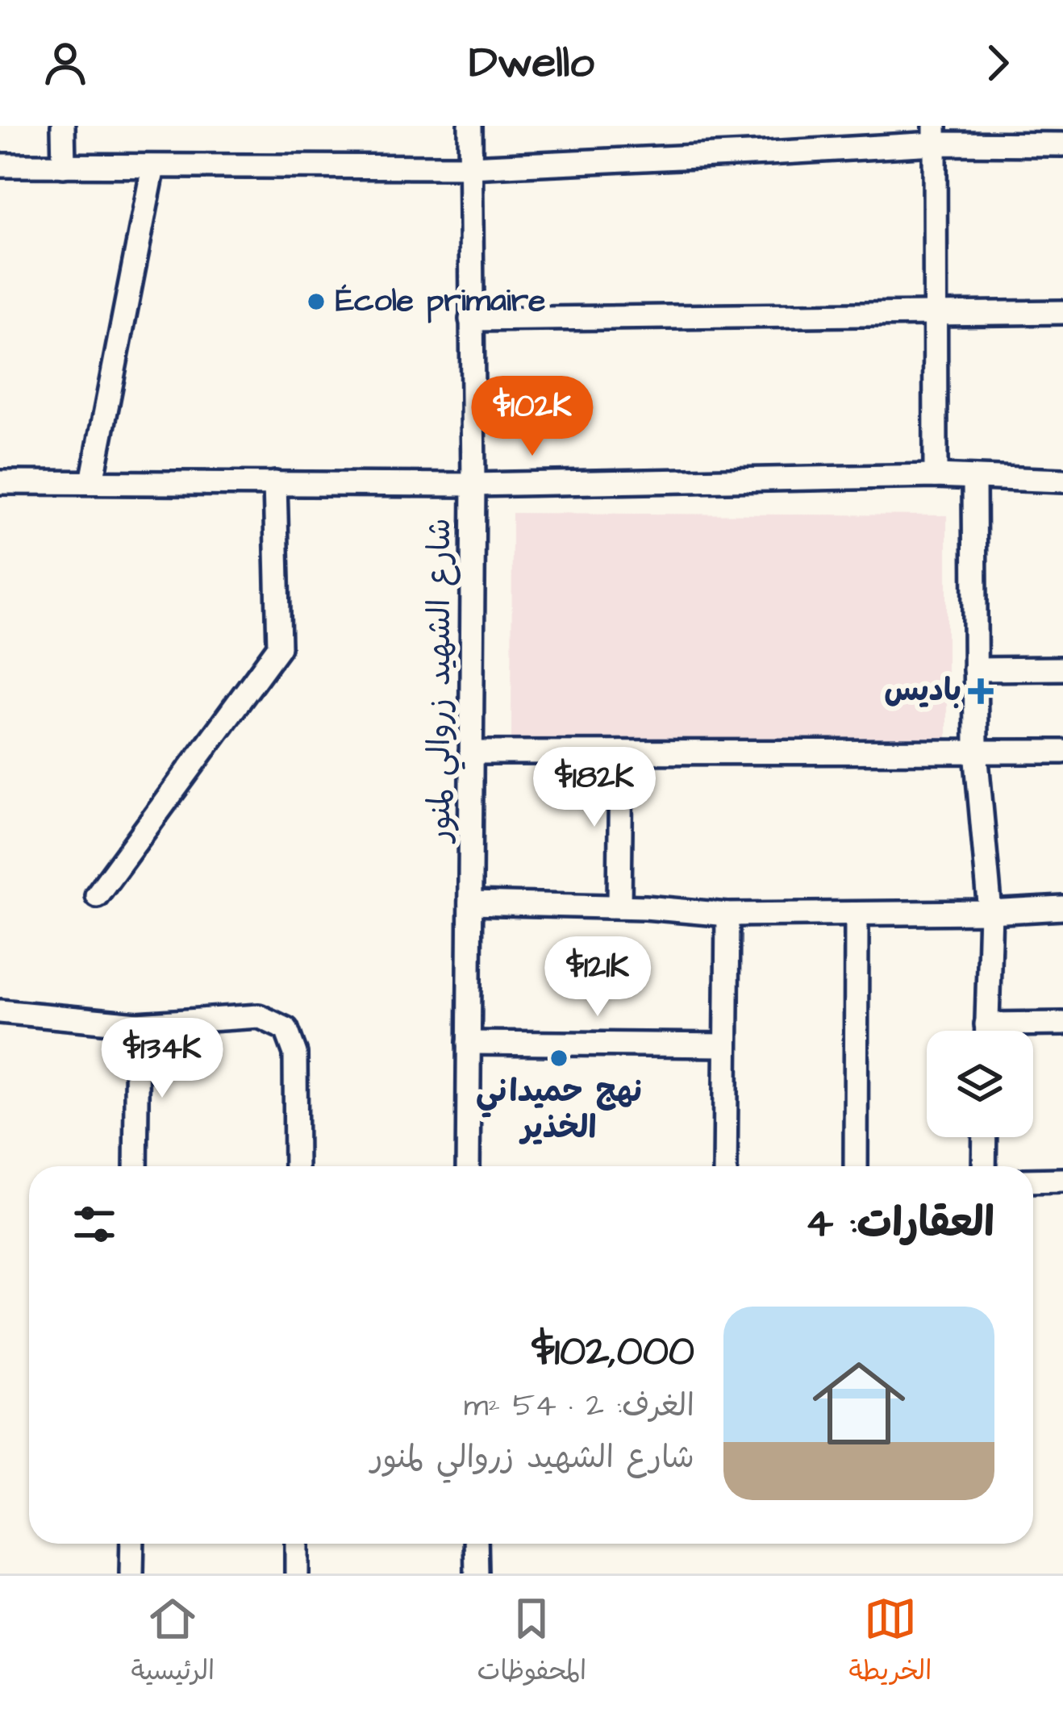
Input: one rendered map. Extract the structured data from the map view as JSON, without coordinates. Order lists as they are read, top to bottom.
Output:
{
  "streets": {
    "street": ["شارع الشهيد زروالي لمنور"]
  },
  "places": {
    "other": ["École primaire", "نهج حميداني الخذير"],
    "health": ["باديس"]
  },
  "page": {
    "header": "Dwello",
    "price": [
      "$102K",
      "$182K",
      "$121K",
      "$134K"
    ],
    "heading": "العقارات: 4",
    "list": [
      {
        "name": "$102,000",
        "note": "الغرف: 2 · 54 m² · شارع الشهيد زروالي لمنور"
      }
    ],
    "tabs": ["الخريطة", "المحفوظات", "الرئيسية"]
  }
}
